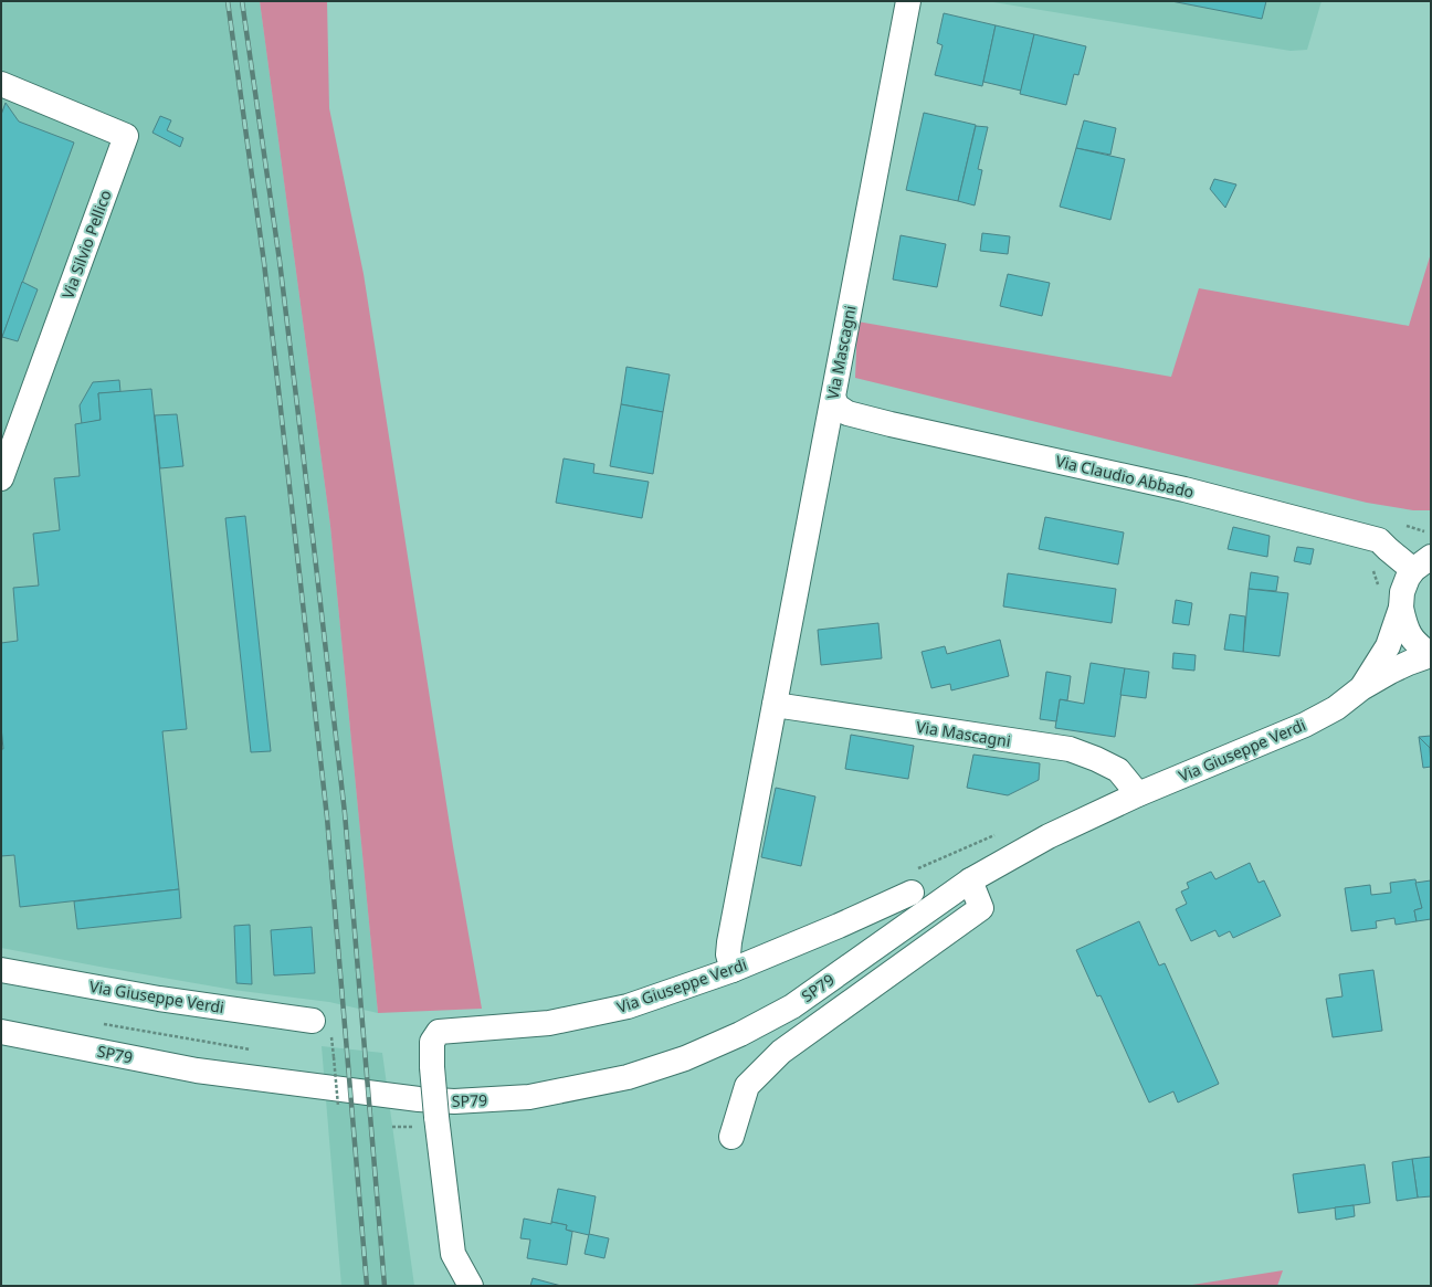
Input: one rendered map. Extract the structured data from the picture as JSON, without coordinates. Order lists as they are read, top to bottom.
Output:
{
  "streets": {
    "street": [
      "Via Silvio Pellico",
      "Via Mascagni",
      "Via Claudio Abbado",
      "Via Giuseppe Verdi",
      "SP79"
    ]
  },
  "crossings": [
    ["Via Mascagni", "Via Claudio Abbado"],
    ["Via Mascagni", "Via Giuseppe Verdi"],
    ["Via Giuseppe Verdi", "SP79"]
  ]
}
